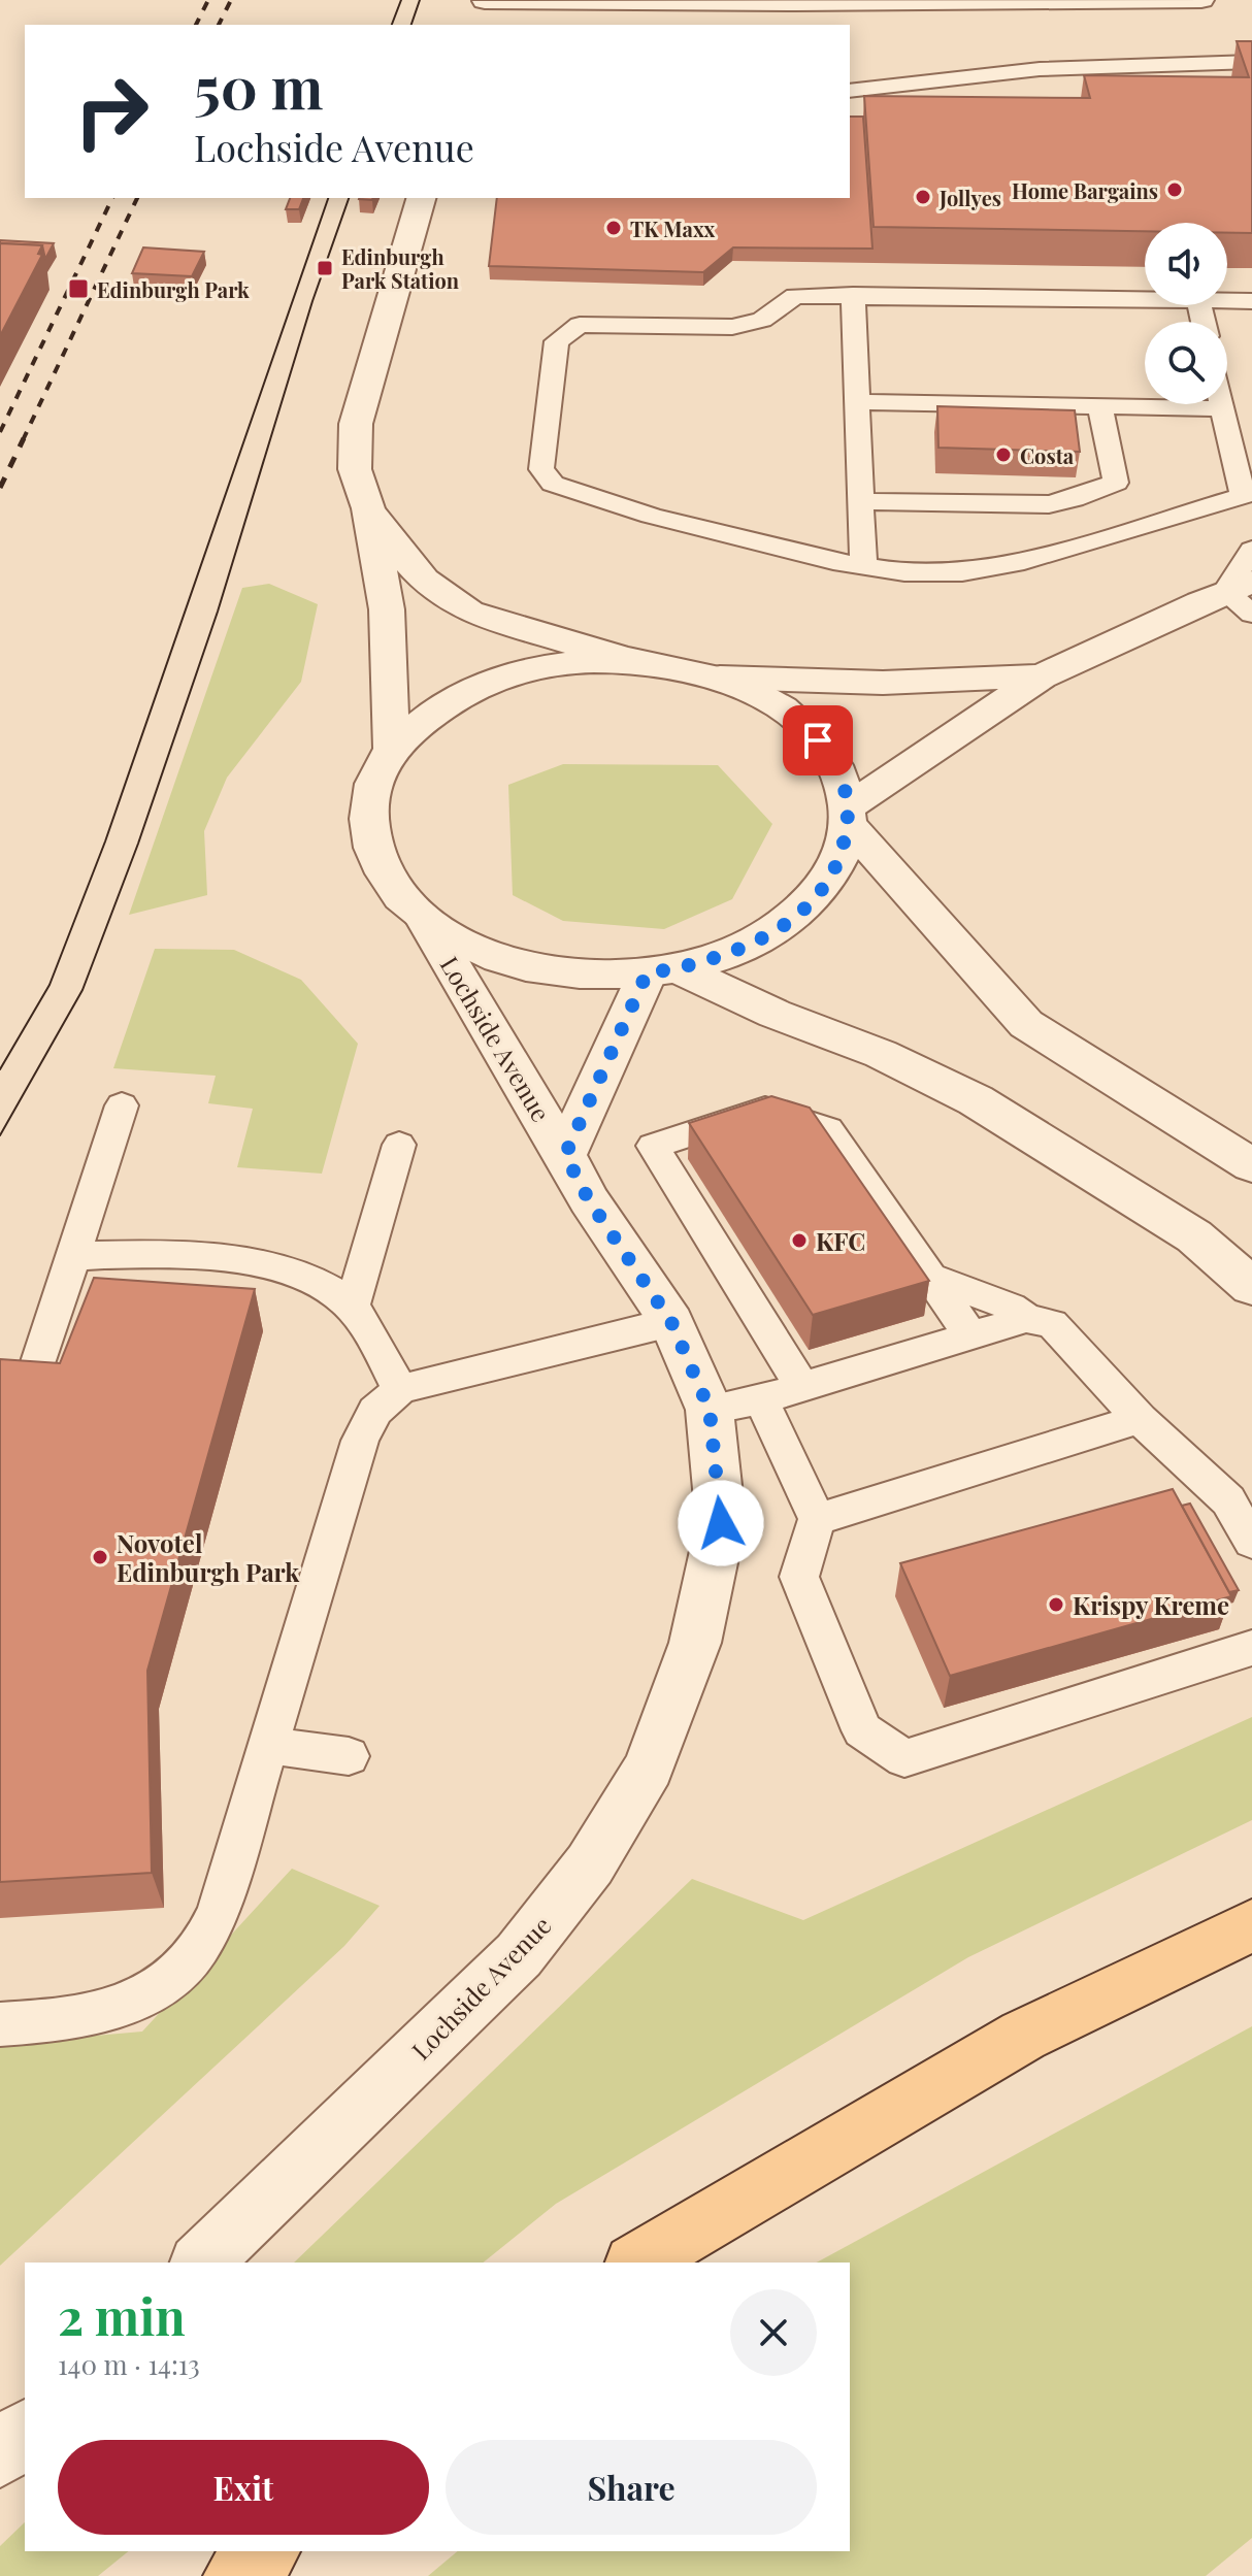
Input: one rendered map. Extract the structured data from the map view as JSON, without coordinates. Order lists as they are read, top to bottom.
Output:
{
  "streets": {
    "street": ["Lochside Avenue"]
  },
  "places": {
    "other": [
      "Home Bargains",
      "Jollyes",
      "TK Maxx",
      "Costa",
      "KFC",
      "Novotel Edinburgh Park",
      "Krispy Kreme"
    ],
    "transit": ["Edinburgh Park Station", "Edinburgh Park"]
  },
  "page": {
    "turn": ["50 m", "Lochside Avenue"],
    "heading": ["2 min", "140 m · 14:13"],
    "buttons": ["Exit", "Share"]
  }
}
